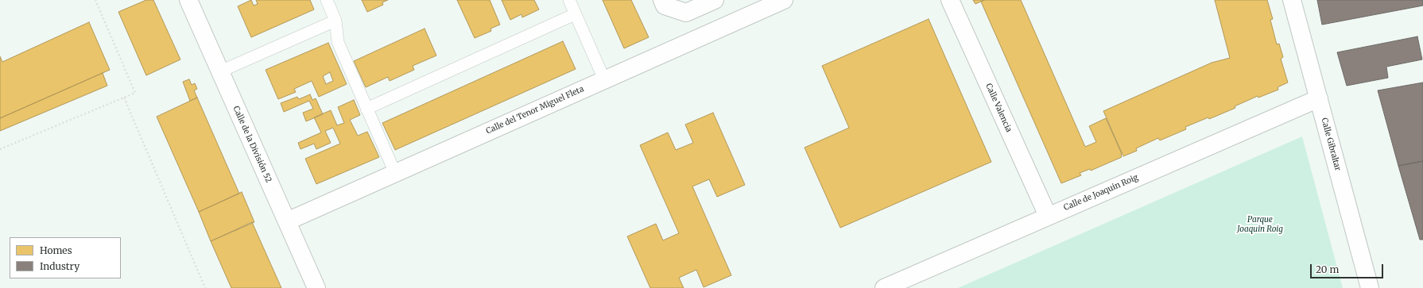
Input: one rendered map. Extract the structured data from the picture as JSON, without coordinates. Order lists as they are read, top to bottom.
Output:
{
  "streets": {
    "street": [
      "Calle Valencia",
      "Calle del Tenor Miguel Fleta",
      "Calle de la División 52",
      "Calle Gibraltar",
      "Calle de Joaquin Roig"
    ]
  },
  "crossings": [
    ["Calle Valencia", "Calle de Joaquin Roig"],
    ["Calle del Tenor Miguel Fleta", "Calle de la División 52"],
    ["Calle Gibraltar", "Calle de Joaquin Roig"]
  ],
  "parks": ["Parque Joaquin Roig"],
  "legend": ["Homes", "Industry"],
  "scale_bar": "20 m"
}
